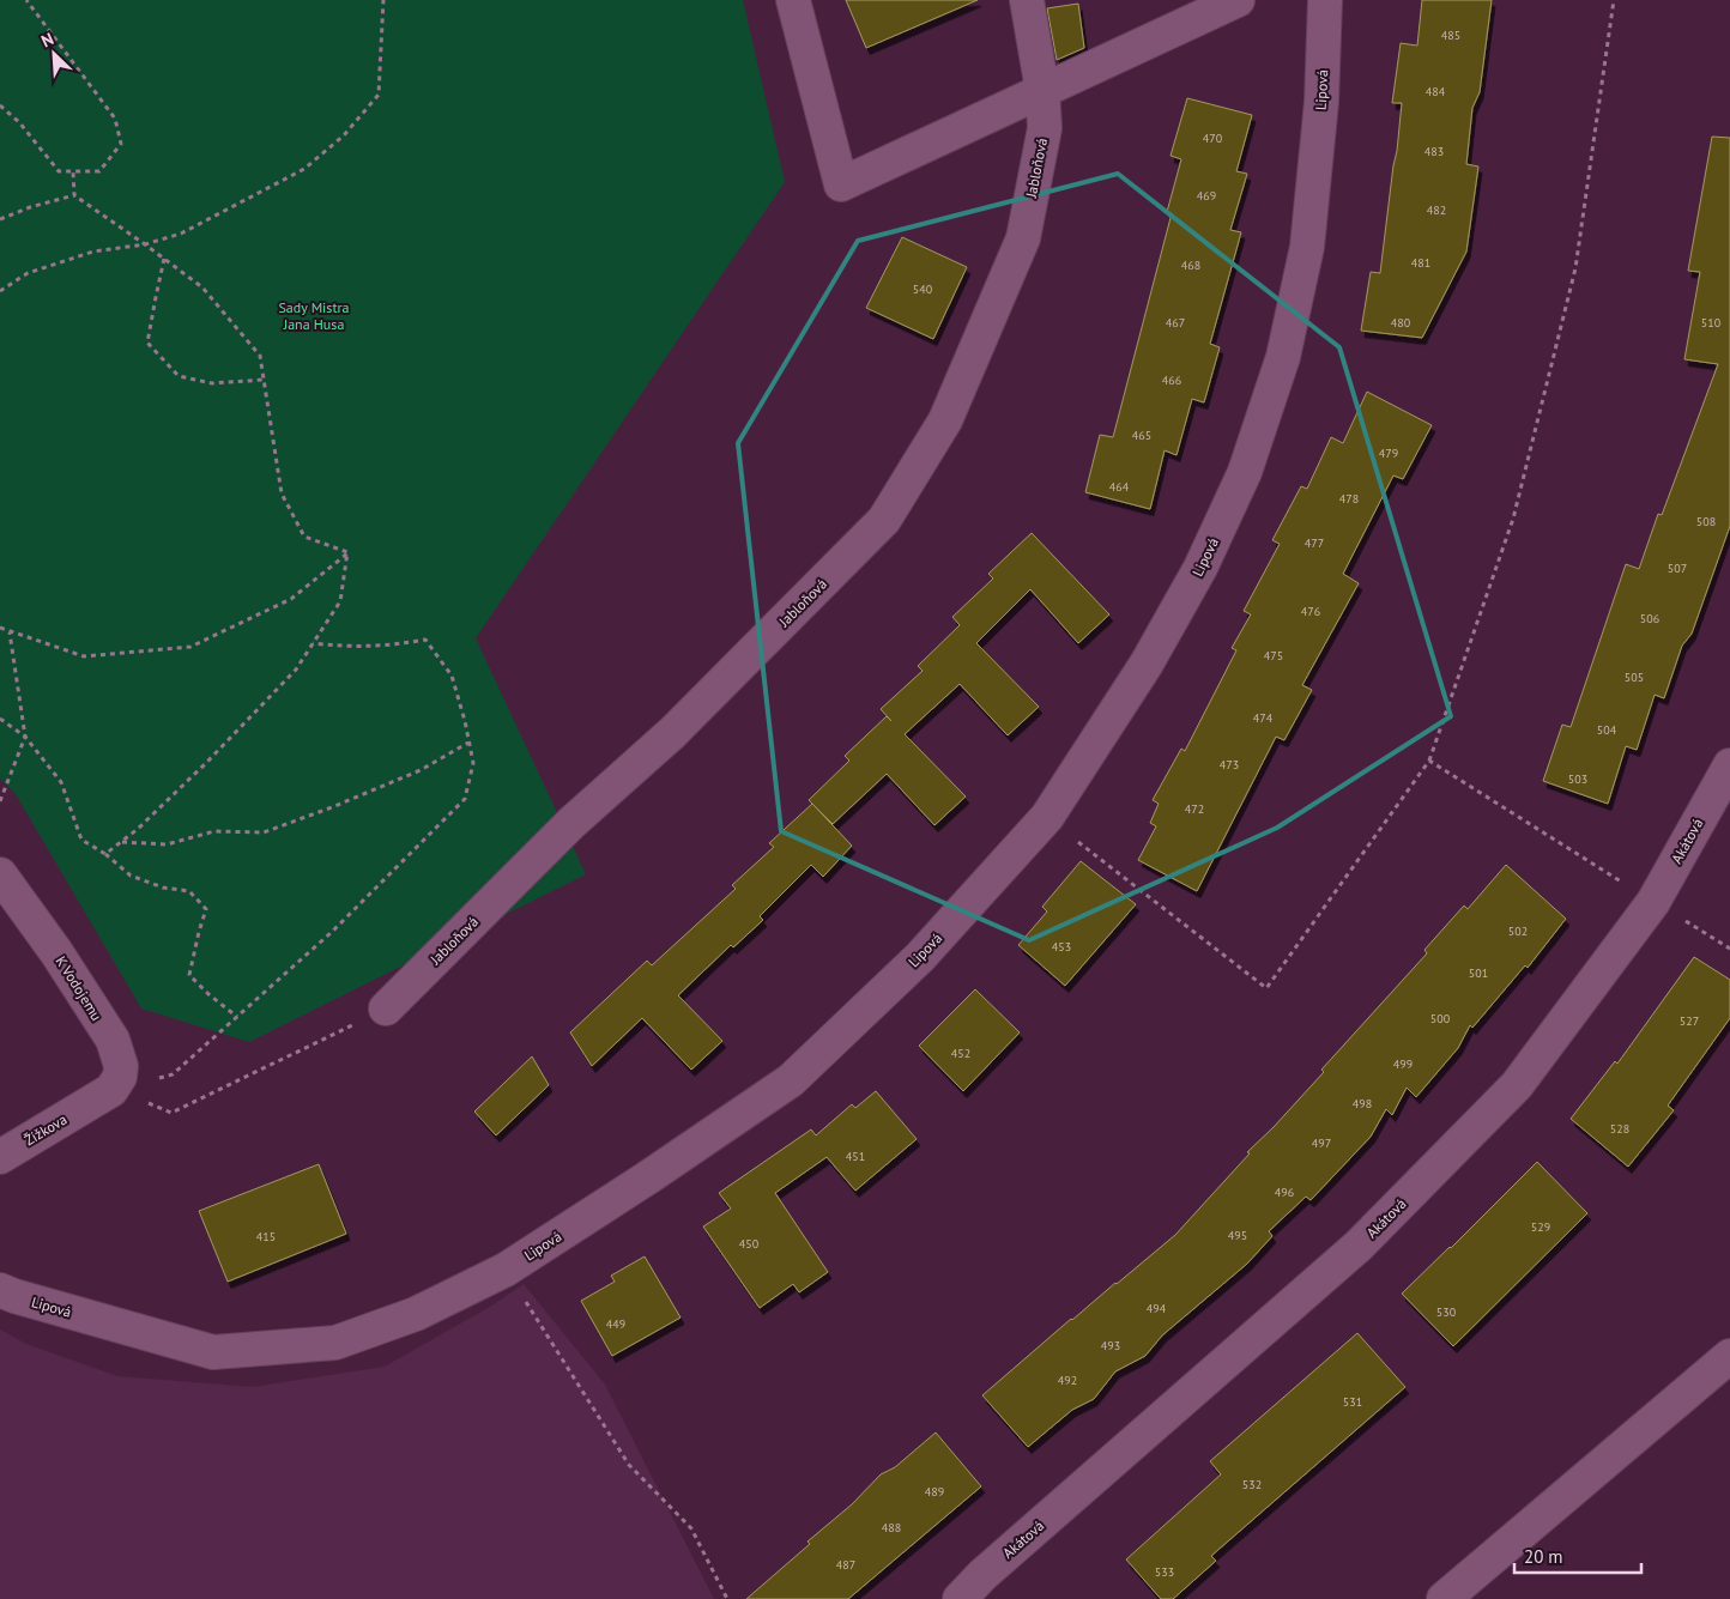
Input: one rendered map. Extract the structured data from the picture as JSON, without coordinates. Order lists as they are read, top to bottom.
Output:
{
  "streets": {
    "street": [
      "Lipová",
      "Jabloňová",
      "Akátová",
      "K Vodojemu",
      "Žižkova"
    ]
  },
  "crossings": [
    ["K Vodojemu", "Žižkova"]
  ],
  "parks": ["Sady Mistra Jana Husa"],
  "house_numbers": [
    "485",
    "484",
    "470",
    "483",
    "469",
    "482",
    "481",
    "468",
    "540",
    "467",
    "480",
    "510",
    "466",
    "465",
    "479",
    "464",
    "478",
    "508",
    "477",
    "507",
    "476",
    "506",
    "475",
    "505",
    "474",
    "504",
    "473",
    "503",
    "472",
    "502",
    "453",
    "501",
    "500",
    "527",
    "452",
    "499",
    "498",
    "528",
    "497",
    "451",
    "496",
    "529",
    "495",
    "415",
    "450",
    "494",
    "530",
    "449",
    "493",
    "492",
    "531",
    "532",
    "489",
    "488",
    "487",
    "533"
  ],
  "scale_bar": "20 m",
  "north": "top left"
}
